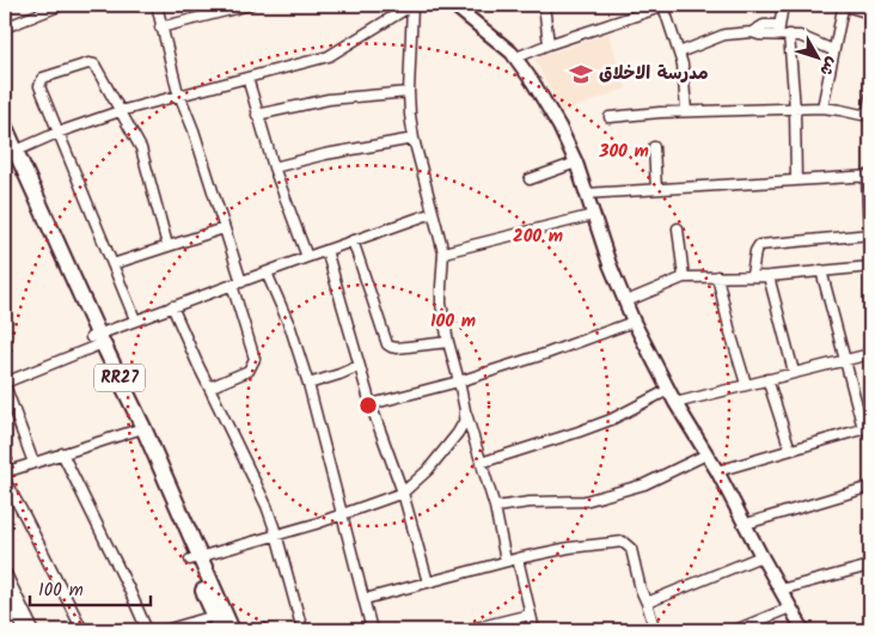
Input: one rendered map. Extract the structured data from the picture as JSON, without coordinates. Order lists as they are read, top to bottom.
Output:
{
  "streets": {
    "highway": ["RR27"]
  },
  "places": {
    "school or university": ["مدرسة الاخلاق"]
  },
  "scale_bar": "100 m",
  "north": "bottom right",
  "rings": ["300 m", "200 m", "100 m"]
}
